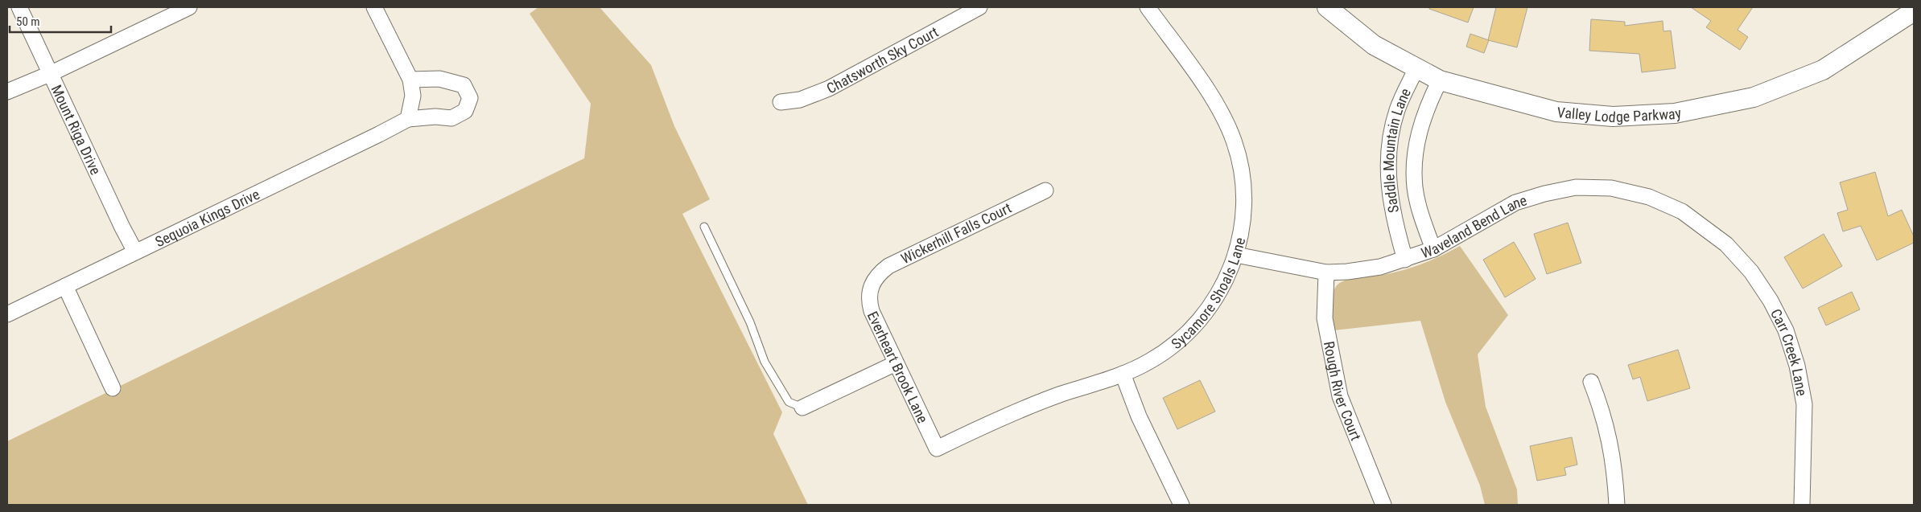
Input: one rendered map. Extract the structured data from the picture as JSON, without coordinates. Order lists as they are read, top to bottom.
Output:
{
  "streets": {
    "street": [
      "Chatsworth Sky Court",
      "Valley Lodge Parkway",
      "Mount Riga Drive",
      "Saddle Mountain Lane",
      "Sequoia Kings Drive",
      "Waveland Bend Lane",
      "Wickerhill Falls Court",
      "Sycamore Shoals Lane",
      "Carr Creek Lane",
      "Everheart Brook Lane",
      "Rough River Court"
    ]
  },
  "crossings": [
    ["Valley Lodge Parkway", "Saddle Mountain Lane"],
    ["Mount Riga Drive", "Sequoia Kings Drive"],
    ["Saddle Mountain Lane", "Waveland Bend Lane"],
    ["Waveland Bend Lane", "Sycamore Shoals Lane"],
    ["Waveland Bend Lane", "Carr Creek Lane"],
    ["Waveland Bend Lane", "Rough River Court"],
    ["Wickerhill Falls Court", "Everheart Brook Lane"],
    ["Sycamore Shoals Lane", "Everheart Brook Lane"]
  ],
  "scale_bar": "50 m"
}
